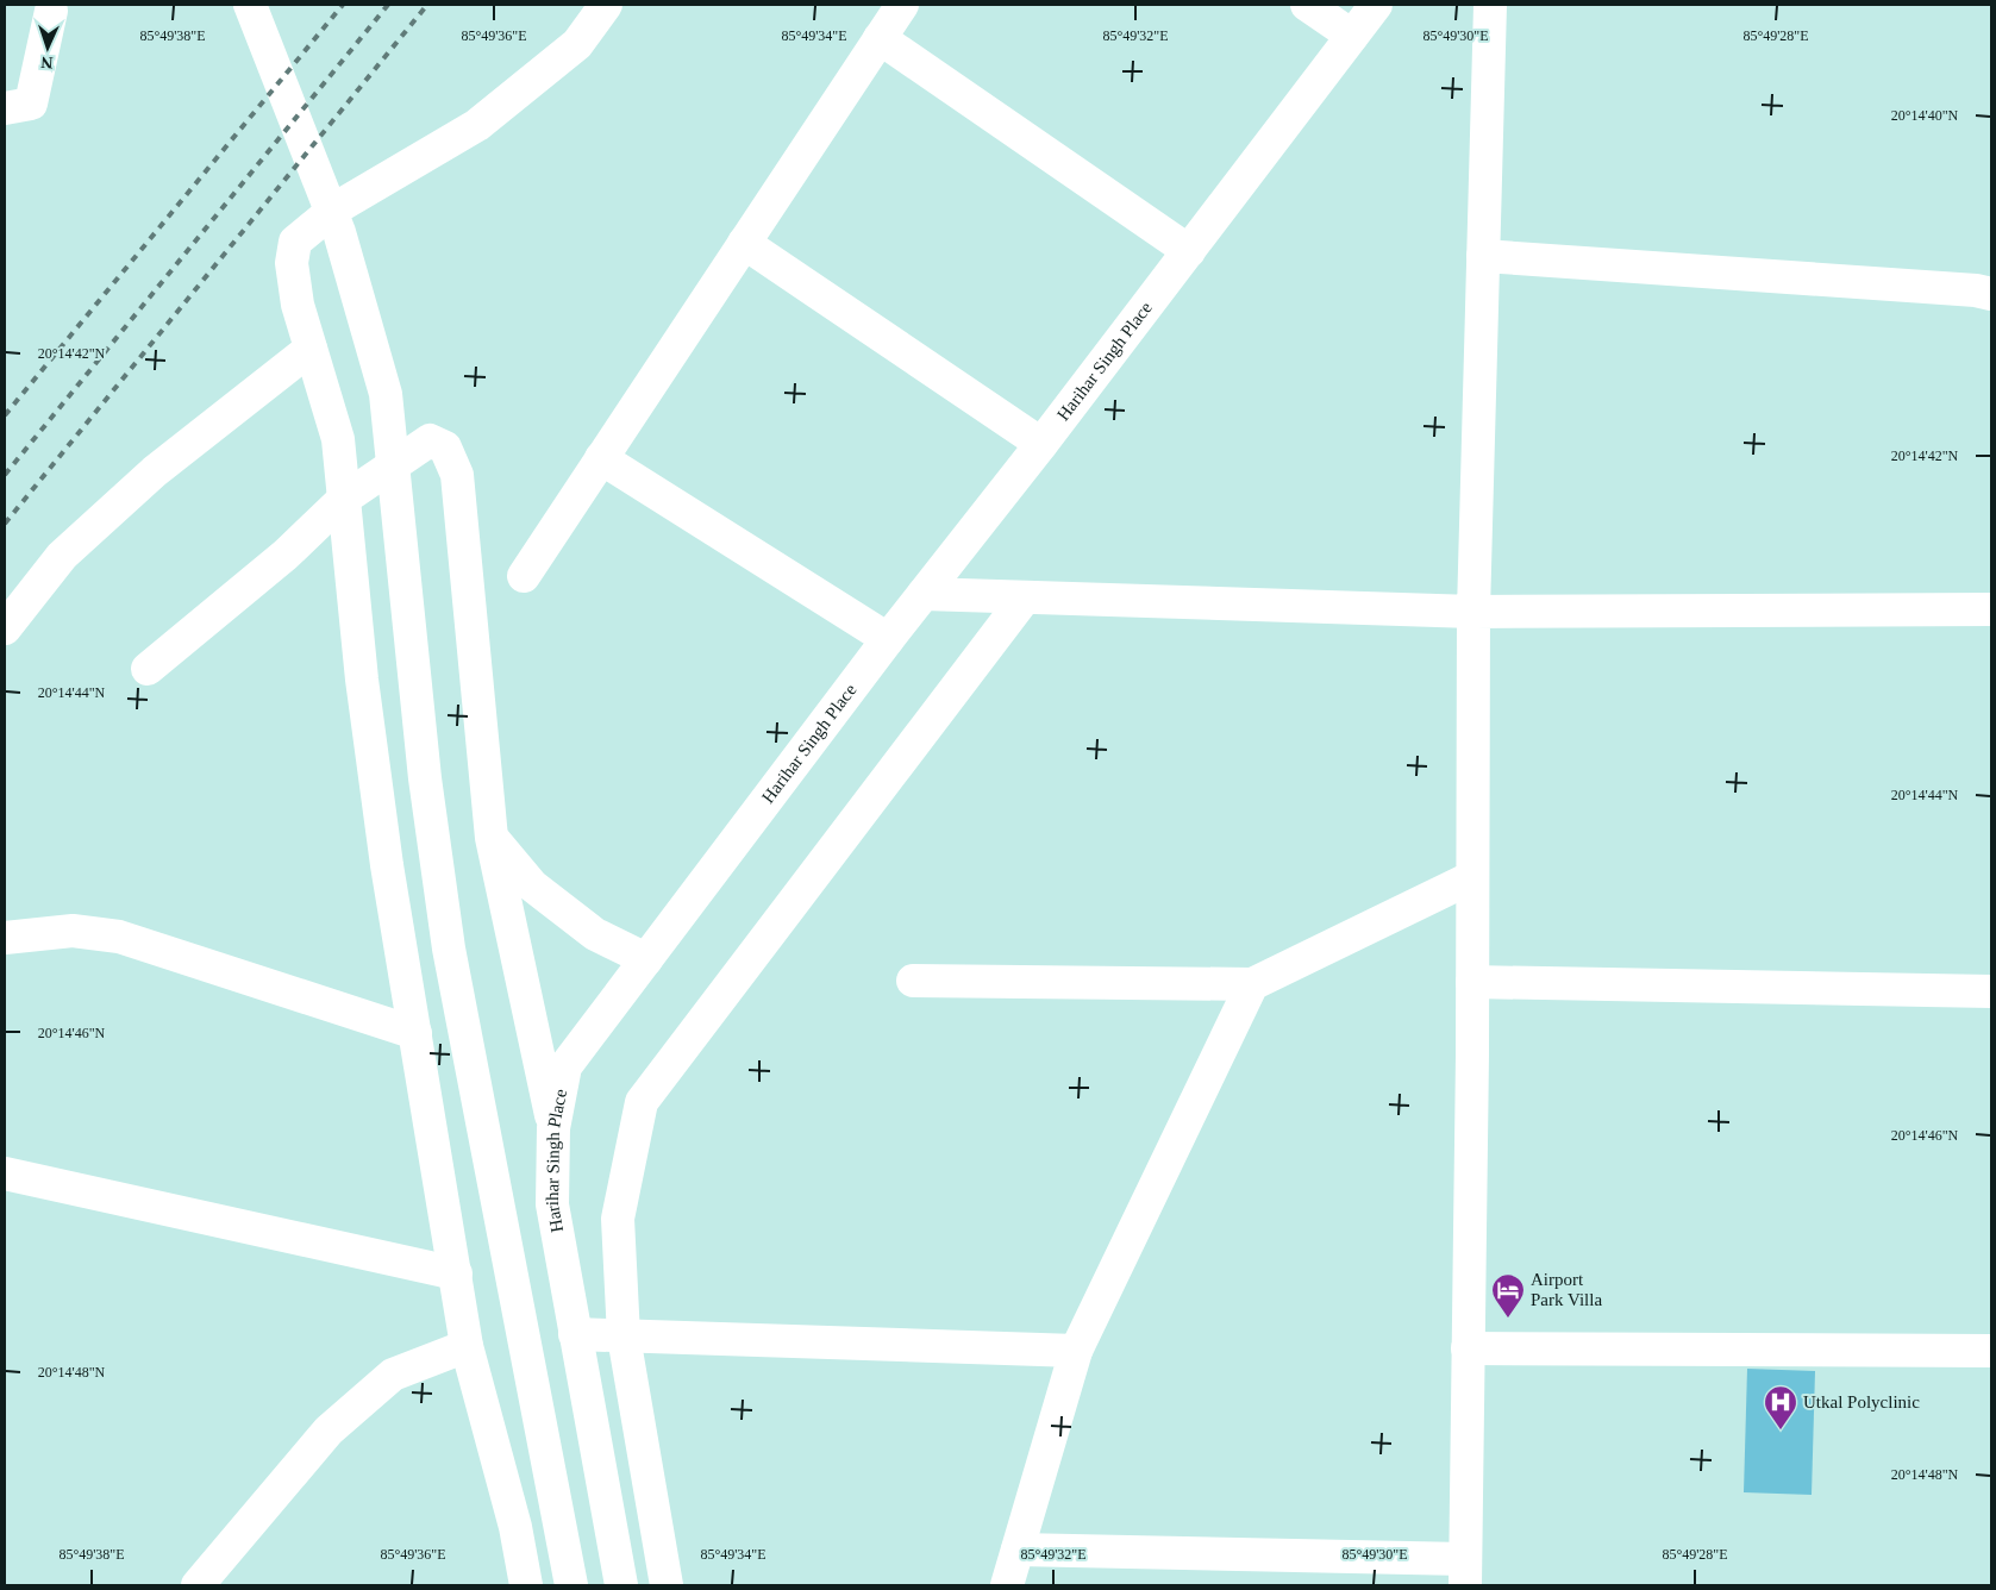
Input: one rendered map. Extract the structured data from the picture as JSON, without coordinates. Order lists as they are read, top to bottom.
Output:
{
  "streets": {
    "street": ["Harihar Singh Place"]
  },
  "places": {
    "hotel": ["Airport Park Villa"],
    "hospital": ["Utkal Polyclinic"]
  },
  "north": "bottom",
  "coordinates": [
    "85°49'38\"E",
    "85°49'36\"E",
    "85°49'34\"E",
    "85°49'32\"E",
    "85°49'30\"E",
    "85°49'28\"E",
    "20°14'40\"N",
    "20°14'42\"N",
    "20°14'44\"N",
    "20°14'46\"N",
    "20°14'48\"N"
  ]
}
